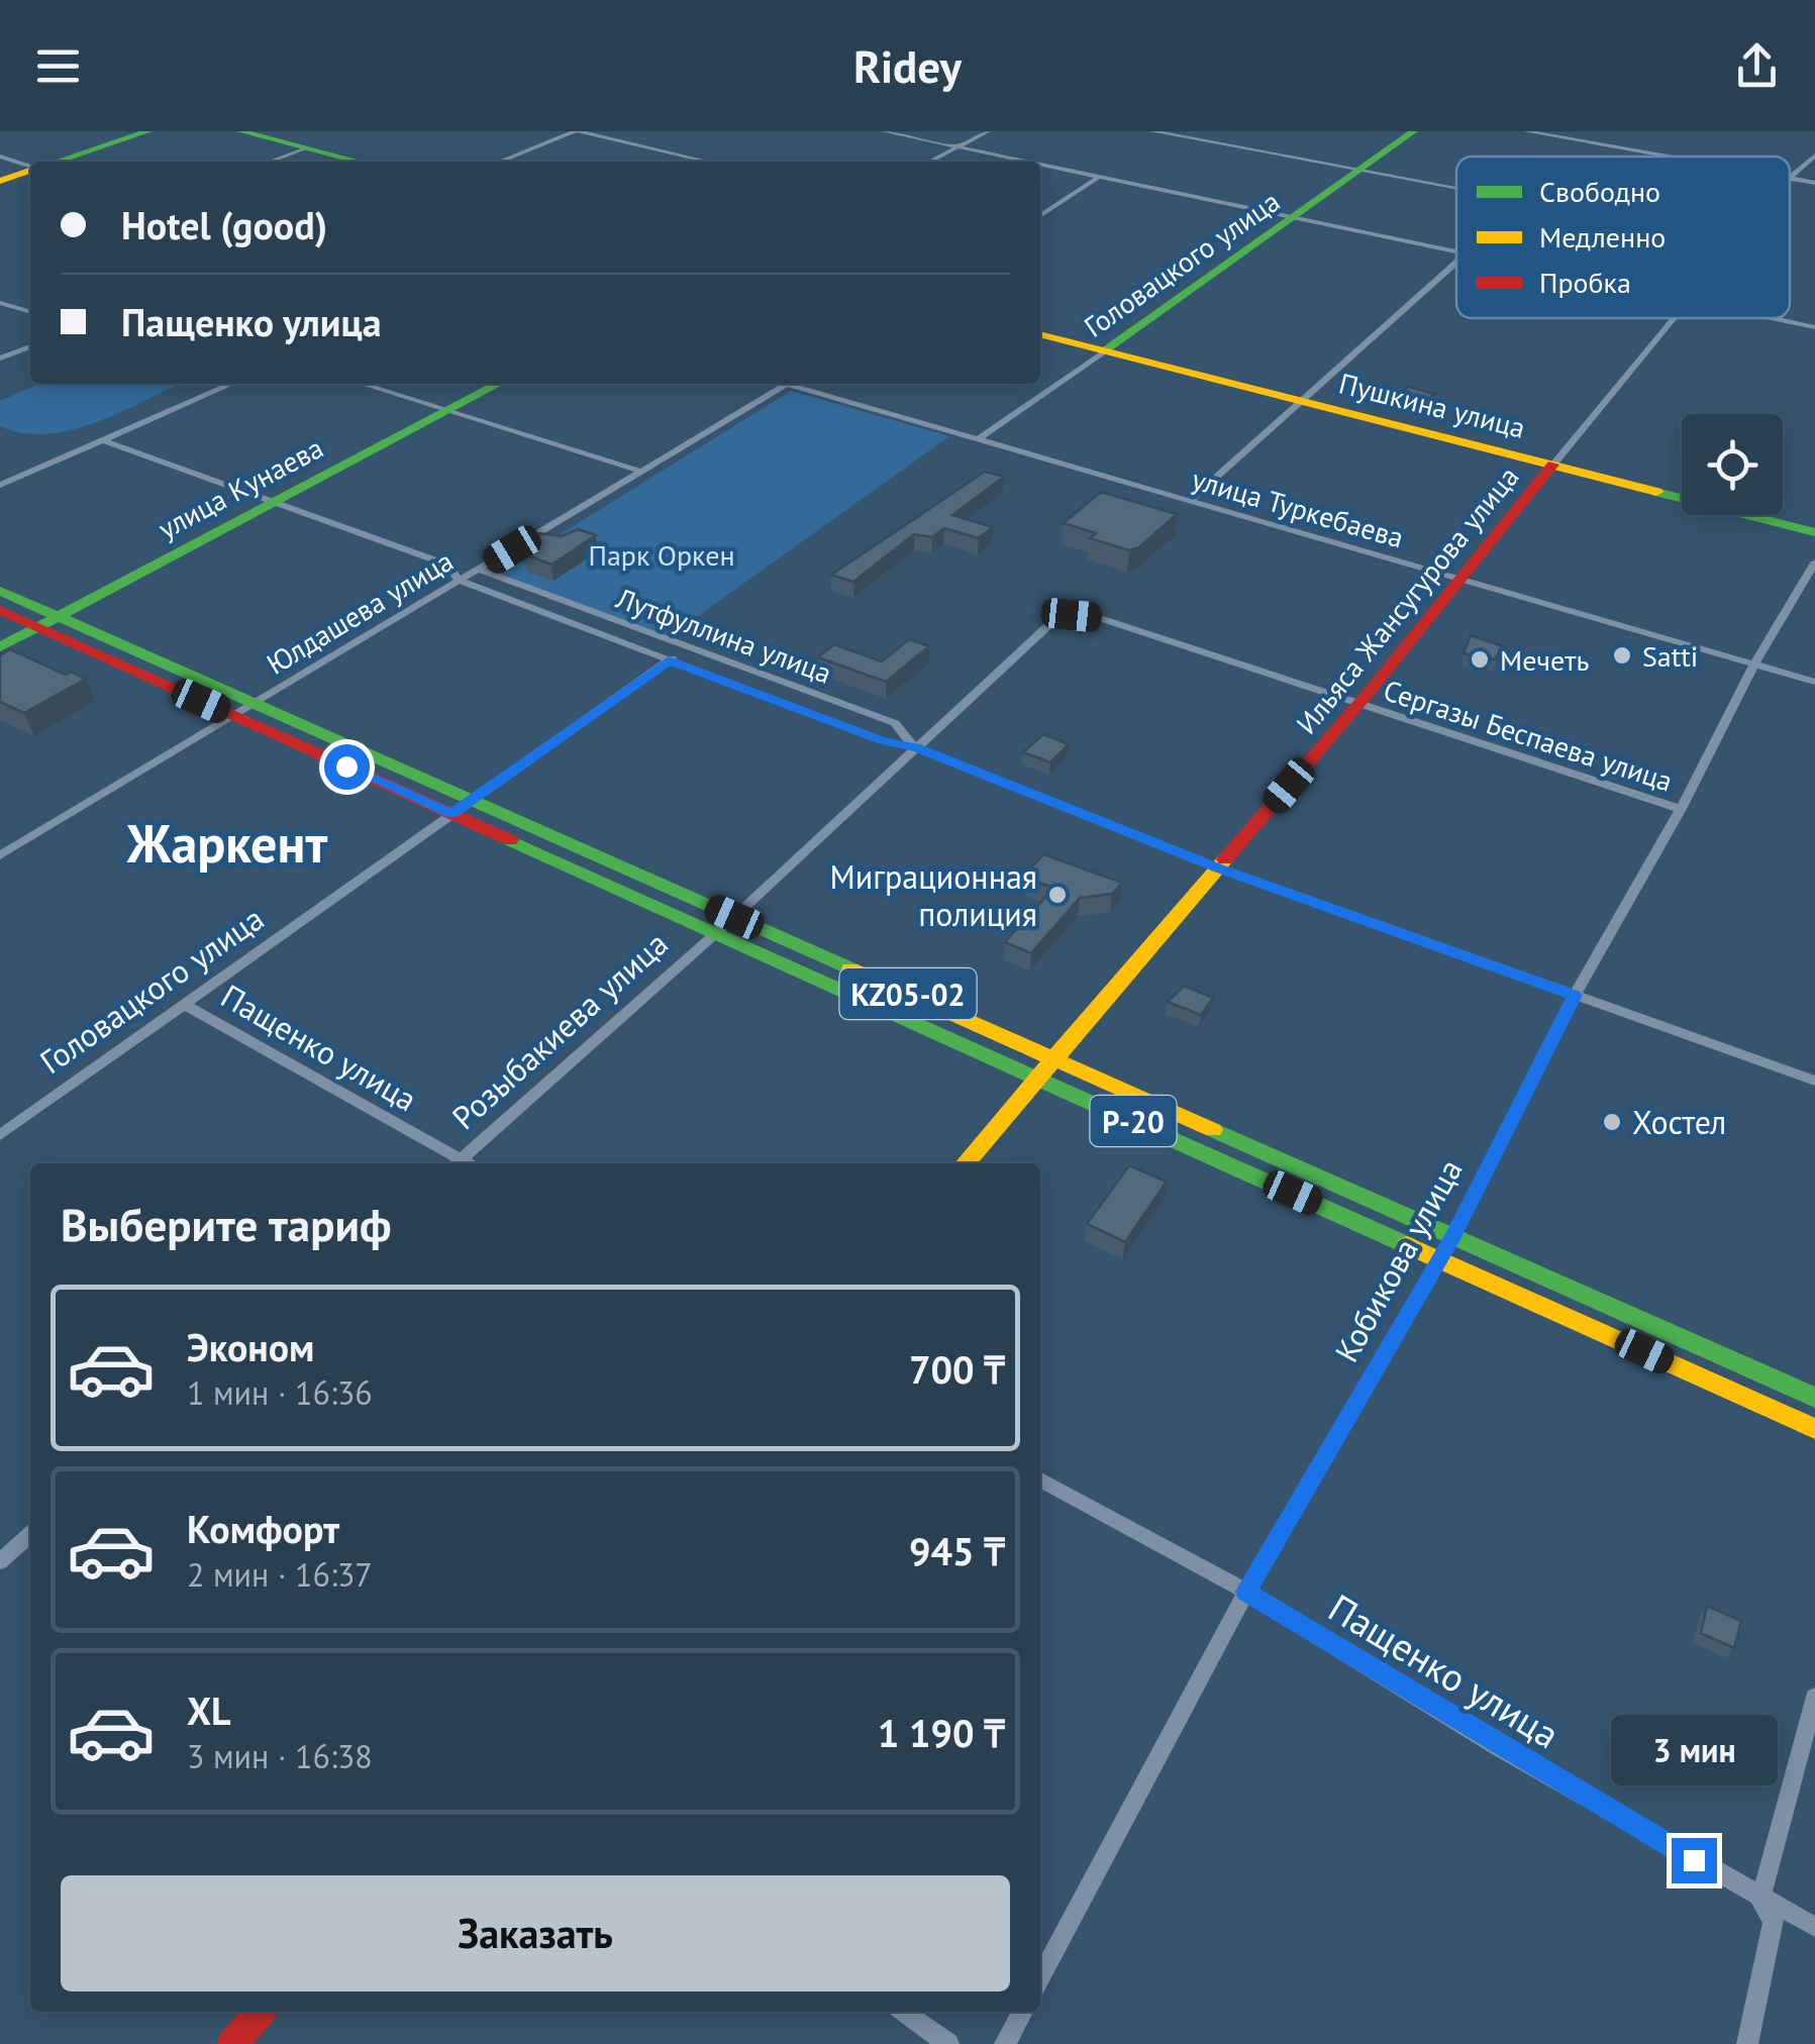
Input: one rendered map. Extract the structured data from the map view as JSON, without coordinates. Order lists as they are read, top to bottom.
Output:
{
  "streets": {
    "main road": [
      "Головацкого улица",
      "Пушкина улица",
      "улица Кунаева",
      "Ильяса Жансугурова улица",
      "KZ05-02",
      "Р-20"
    ],
    "street": [
      "улица Туркебаева",
      "Юлдашева улица",
      "Лутфуллина улица",
      "Сергазы Беспаева улица",
      "Розыбакиева улица",
      "Пащенко улица",
      "Кобикова улица"
    ]
  },
  "crossings": [
    ["Головацкого улица", "Пушкина улица"],
    ["Головацкого улица", "улица Туркебаева"],
    ["Головацкого улица", "Лутфуллина улица"],
    ["Головацкого улица", "KZ05-02"],
    ["Головацкого улица", "Пащенко улица"],
    ["Головацкого улица", "Р-20"],
    ["Пушкина улица", "Ильяса Жансугурова улица"],
    ["улица Кунаева", "Лутфуллина улица"],
    ["улица Кунаева", "KZ05-02"],
    ["улица Туркебаева", "Ильяса Жансугурова улица"],
    ["улица Туркебаева", "Кобикова улица"],
    ["Ильяса Жансугурова улица", "Лутфуллина улица"],
    ["Ильяса Жансугурова улица", "Сергазы Беспаева улица"],
    ["Ильяса Жансугурова улица", "KZ05-02"],
    ["Ильяса Жансугурова улица", "Р-20"],
    ["Юлдашева улица", "Лутфуллина улица"],
    ["Юлдашева улица", "KZ05-02"],
    ["Лутфуллина улица", "Розыбакиева улица"],
    ["Лутфуллина улица", "Кобикова улица"],
    ["Сергазы Беспаева улица", "Розыбакиева улица"],
    ["Сергазы Беспаева улица", "Кобикова улица"],
    ["KZ05-02", "Розыбакиева улица"],
    ["KZ05-02", "Кобикова улица"],
    ["Розыбакиева улица", "Р-20"],
    ["Пащенко улица", "Кобикова улица"],
    ["Р-20", "Кобикова улица"]
  ],
  "districts": ["Жаркент"],
  "parks": ["Парк Оркен"],
  "places": [
    "Satti",
    "Мечеть",
    "Миграционная полиция",
    "Хостел"
  ],
  "legend": ["Свободно", "Медленно", "Пробка"],
  "page": {
    "header": "Ridey",
    "banner": ["Hotel (good)", "Пащенко улица"],
    "heading": "Выберите тариф",
    "list": [
      {
        "name": "Эконом",
        "note": "1 мин · 16:36",
        "value": "700 ₸"
      },
      {
        "name": "Комфорт",
        "note": "2 мин · 16:37",
        "value": "945 ₸"
      },
      {
        "name": "XL",
        "note": "3 мин · 16:38",
        "value": "1 190 ₸"
      }
    ],
    "bubble": "3 мин",
    "buttons": "Заказать"
  }
}
